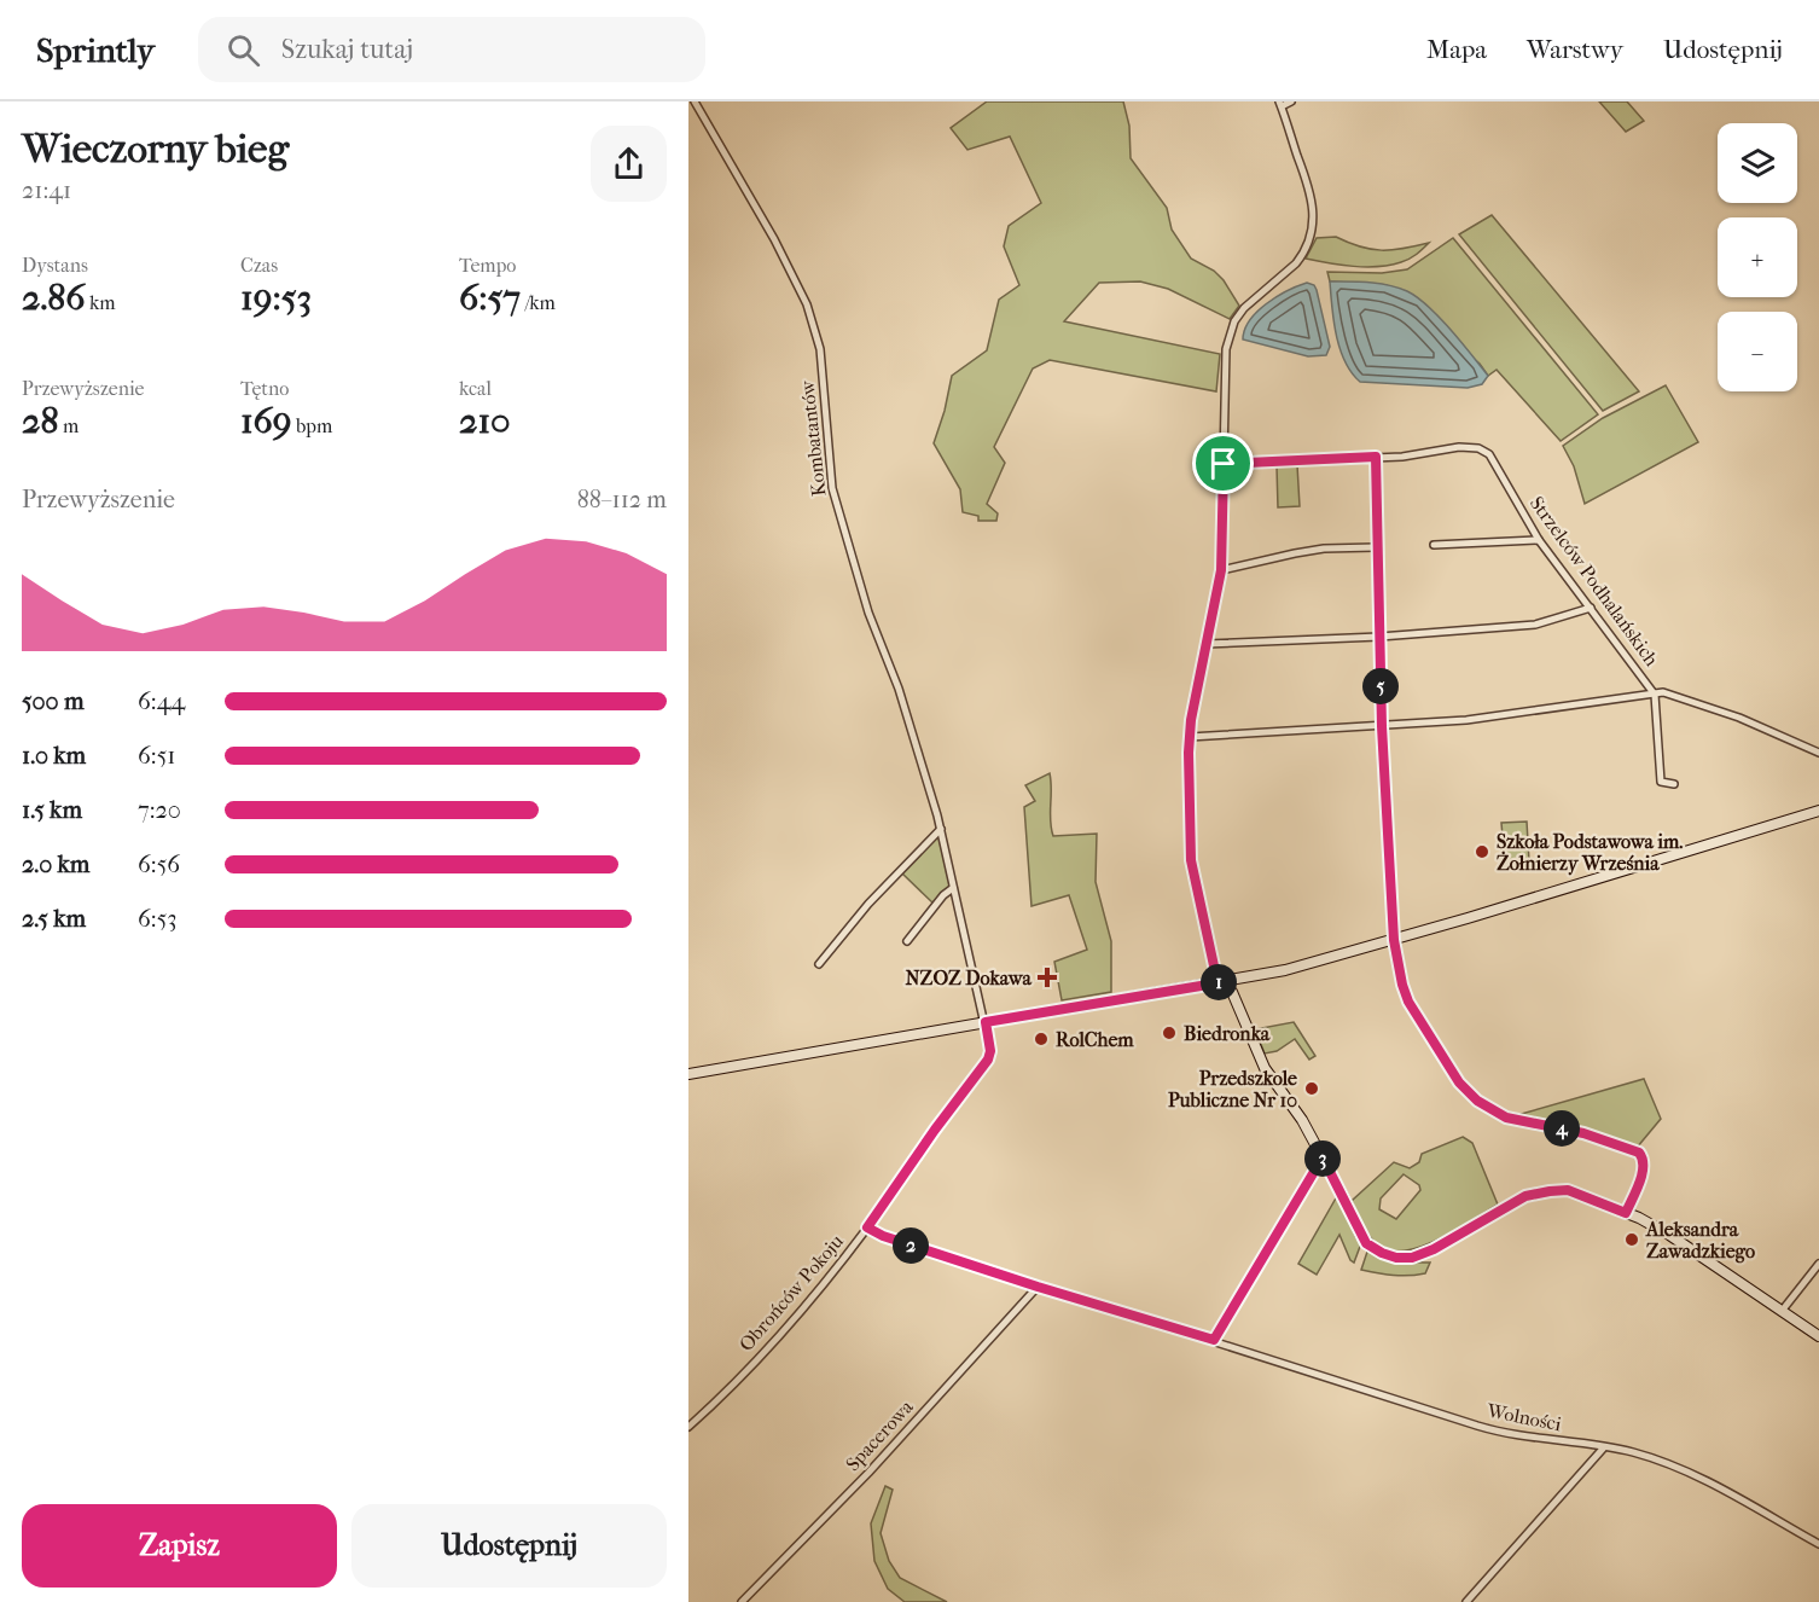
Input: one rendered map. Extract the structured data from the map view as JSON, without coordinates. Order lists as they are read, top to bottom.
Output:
{
  "streets": {
    "street": [
      "Kombatantów",
      "Strzelców Podhalańskich",
      "Obrońców Pokoju",
      "Wolności",
      "Spacerowa"
    ]
  },
  "crossings": [
    ["Kombatantów", "Obrońców Pokoju"],
    ["Obrońców Pokoju", "Wolności"],
    ["Wolności", "Spacerowa"]
  ],
  "places": {
    "other": [
      "Szkoła Podstawowa im. Żołnierzy Września",
      "Biedronka",
      "RolChem",
      "Przedszkole Publiczne Nr 10",
      "Aleksandra Zawadzkiego"
    ],
    "health": ["NZOZ Dokawa"]
  },
  "page": {
    "header": "Sprintly",
    "search": "Szukaj tutaj",
    "nav": ["Mapa", "Warstwy", "Udostępnij"],
    "heading": ["Wieczorny bieg", "21:41"],
    "map_buttons": ["+", "−"],
    "stats": [
      ["Dystans", "2.86 km"],
      ["Czas", "19:53"],
      ["Tempo", "6:57 /km"],
      ["Przewyższenie", "28 m"],
      ["Tętno", "169 bpm"],
      ["kcal", "210"]
    ],
    "chart": ["Przewyższenie", "88–112 m"],
    "pins": [
      "5",
      "1",
      "4",
      "3",
      "2"
    ],
    "list": [
      {
        "name": "500 m",
        "note": "6:44"
      },
      {
        "name": "1.0 km",
        "note": "6:51"
      },
      {
        "name": "1.5 km",
        "note": "7:20"
      },
      {
        "name": "2.0 km",
        "note": "6:56"
      },
      {
        "name": "2.5 km",
        "note": "6:53"
      }
    ],
    "buttons": ["Zapisz", "Udostępnij"]
  }
}
